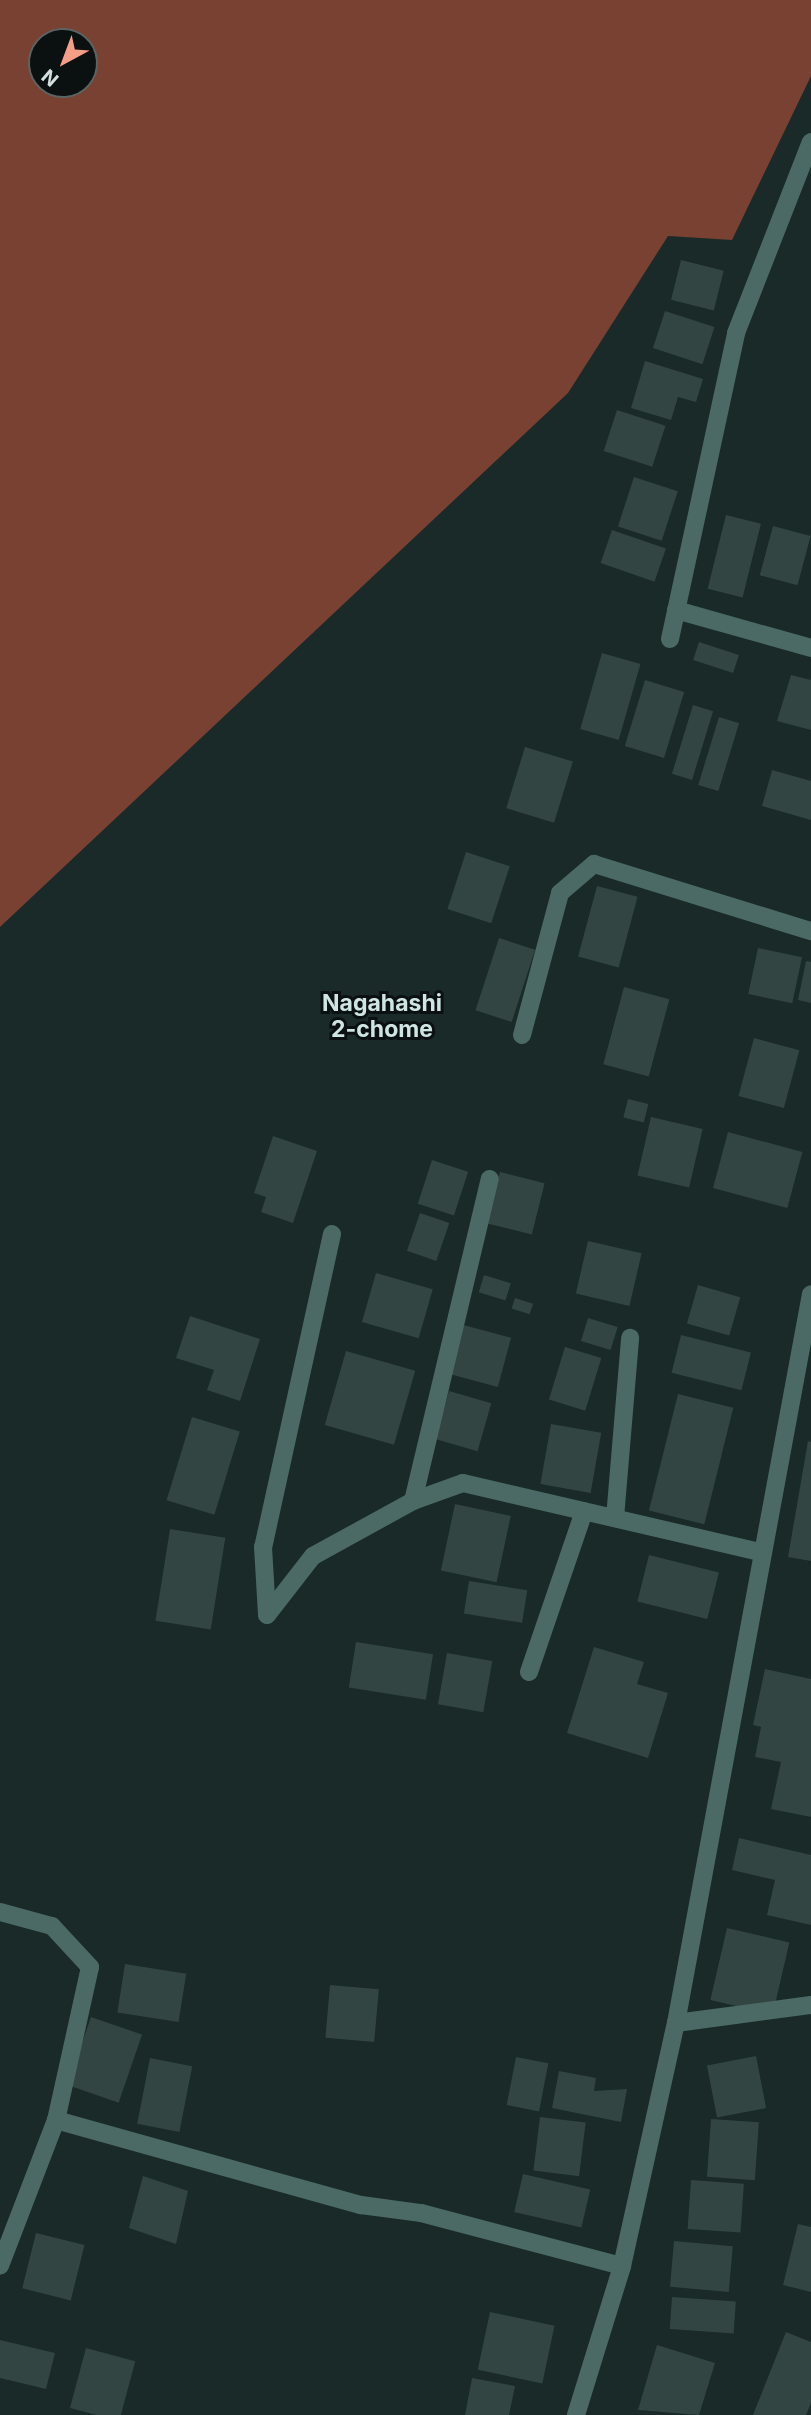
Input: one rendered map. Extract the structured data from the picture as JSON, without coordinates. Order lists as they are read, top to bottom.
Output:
{
  "districts": ["Nagahashi 2-chome"],
  "north": "bottom left"
}
